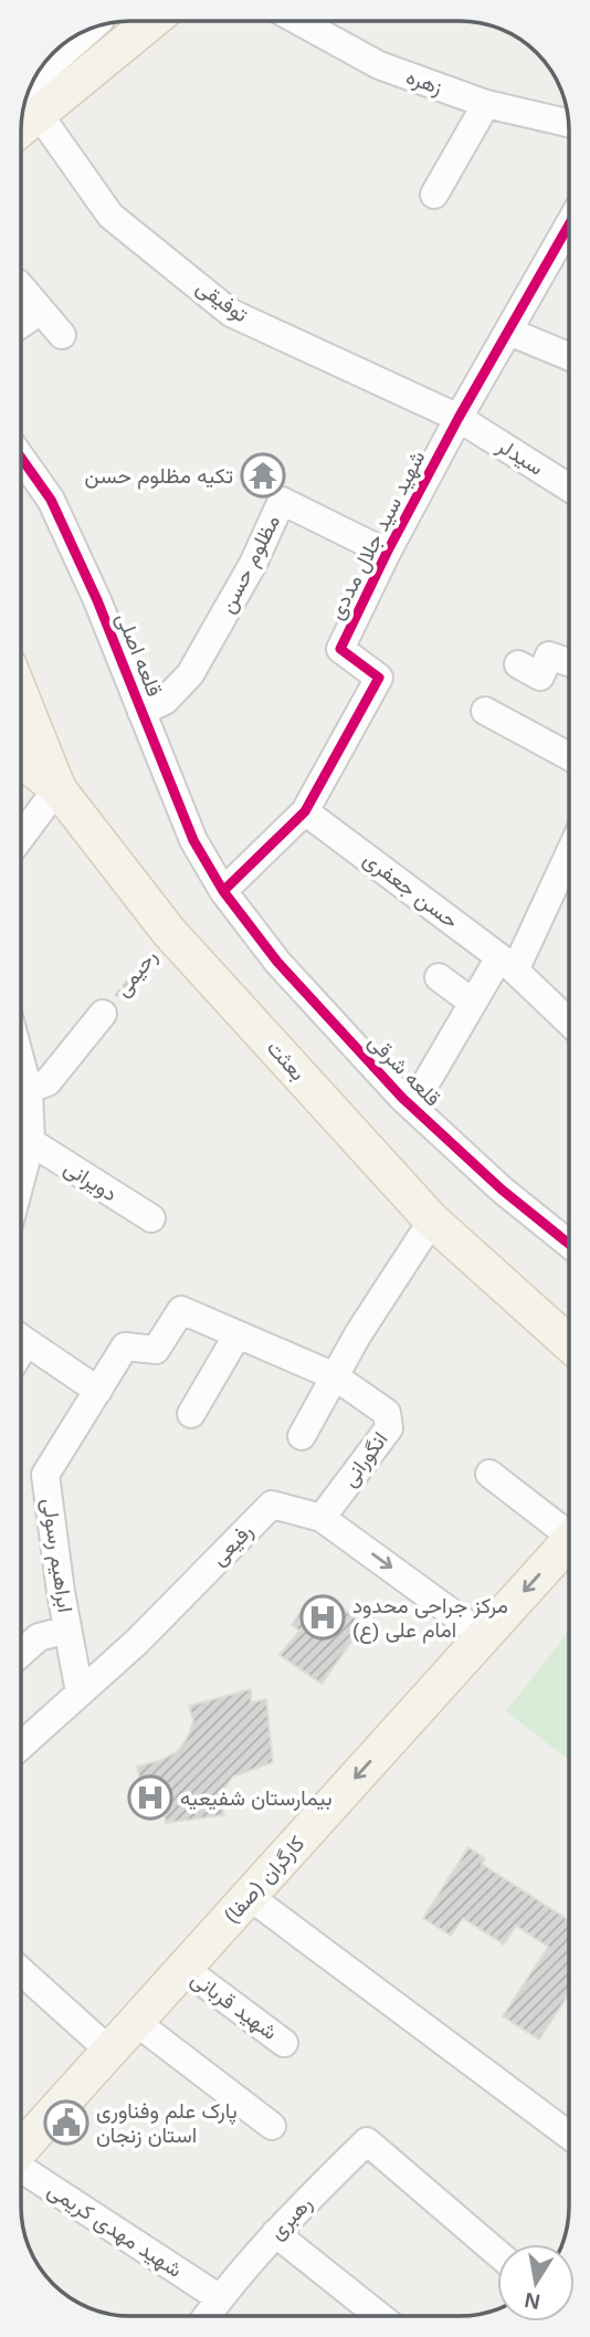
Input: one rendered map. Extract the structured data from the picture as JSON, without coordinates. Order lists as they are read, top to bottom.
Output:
{
  "streets": {
    "main road": ["بعثت", "کارگران (صفا)"],
    "street": [
      "زهره",
      "توفیقی",
      "سیدلر",
      "شهید سید جلال مددی",
      "مظلوم حسن",
      "قلعه اصلی",
      "حسن جعفری",
      "قلعه شرقی",
      "دویرانی",
      "انگورانی",
      "رفیعی",
      "ابراهیم رسولی",
      "شهید قربانی",
      "رهبری",
      "شهید مهدی کریمی"
    ],
    "path": ["رحیمی"]
  },
  "crossings": [
    ["توفیقی", "سیدلر"],
    ["توفیقی", "شهید سید جلال مددی"],
    ["سیدلر", "شهید سید جلال مددی"],
    ["شهید سید جلال مددی", "مظلوم حسن"],
    ["شهید سید جلال مددی", "قلعه اصلی"],
    ["شهید سید جلال مددی", "حسن جعفری"],
    ["شهید سید جلال مددی", "قلعه شرقی"],
    ["مظلوم حسن", "قلعه اصلی"],
    ["قلعه اصلی", "قلعه شرقی"],
    ["رحیمی", "بعثت"],
    ["انگورانی", "رفیعی"],
    ["رفیعی", "ابراهیم رسولی"],
    ["رفیعی", "کارگران (صفا)"],
    ["کارگران (صفا)", "شهید قربانی"],
    ["رهبری", "شهید مهدی کریمی"]
  ],
  "one_way": ["کارگران (صفا)"],
  "places": {
    "temple": ["تکیه مظلوم حسن"],
    "hospital": ["مرکز جراحی محدود امام علی (ع)", "بیمارستان شفیعیه"],
    "public building": ["پارک علم وفناوری استان زنجان"]
  },
  "north": "bottom"
}
